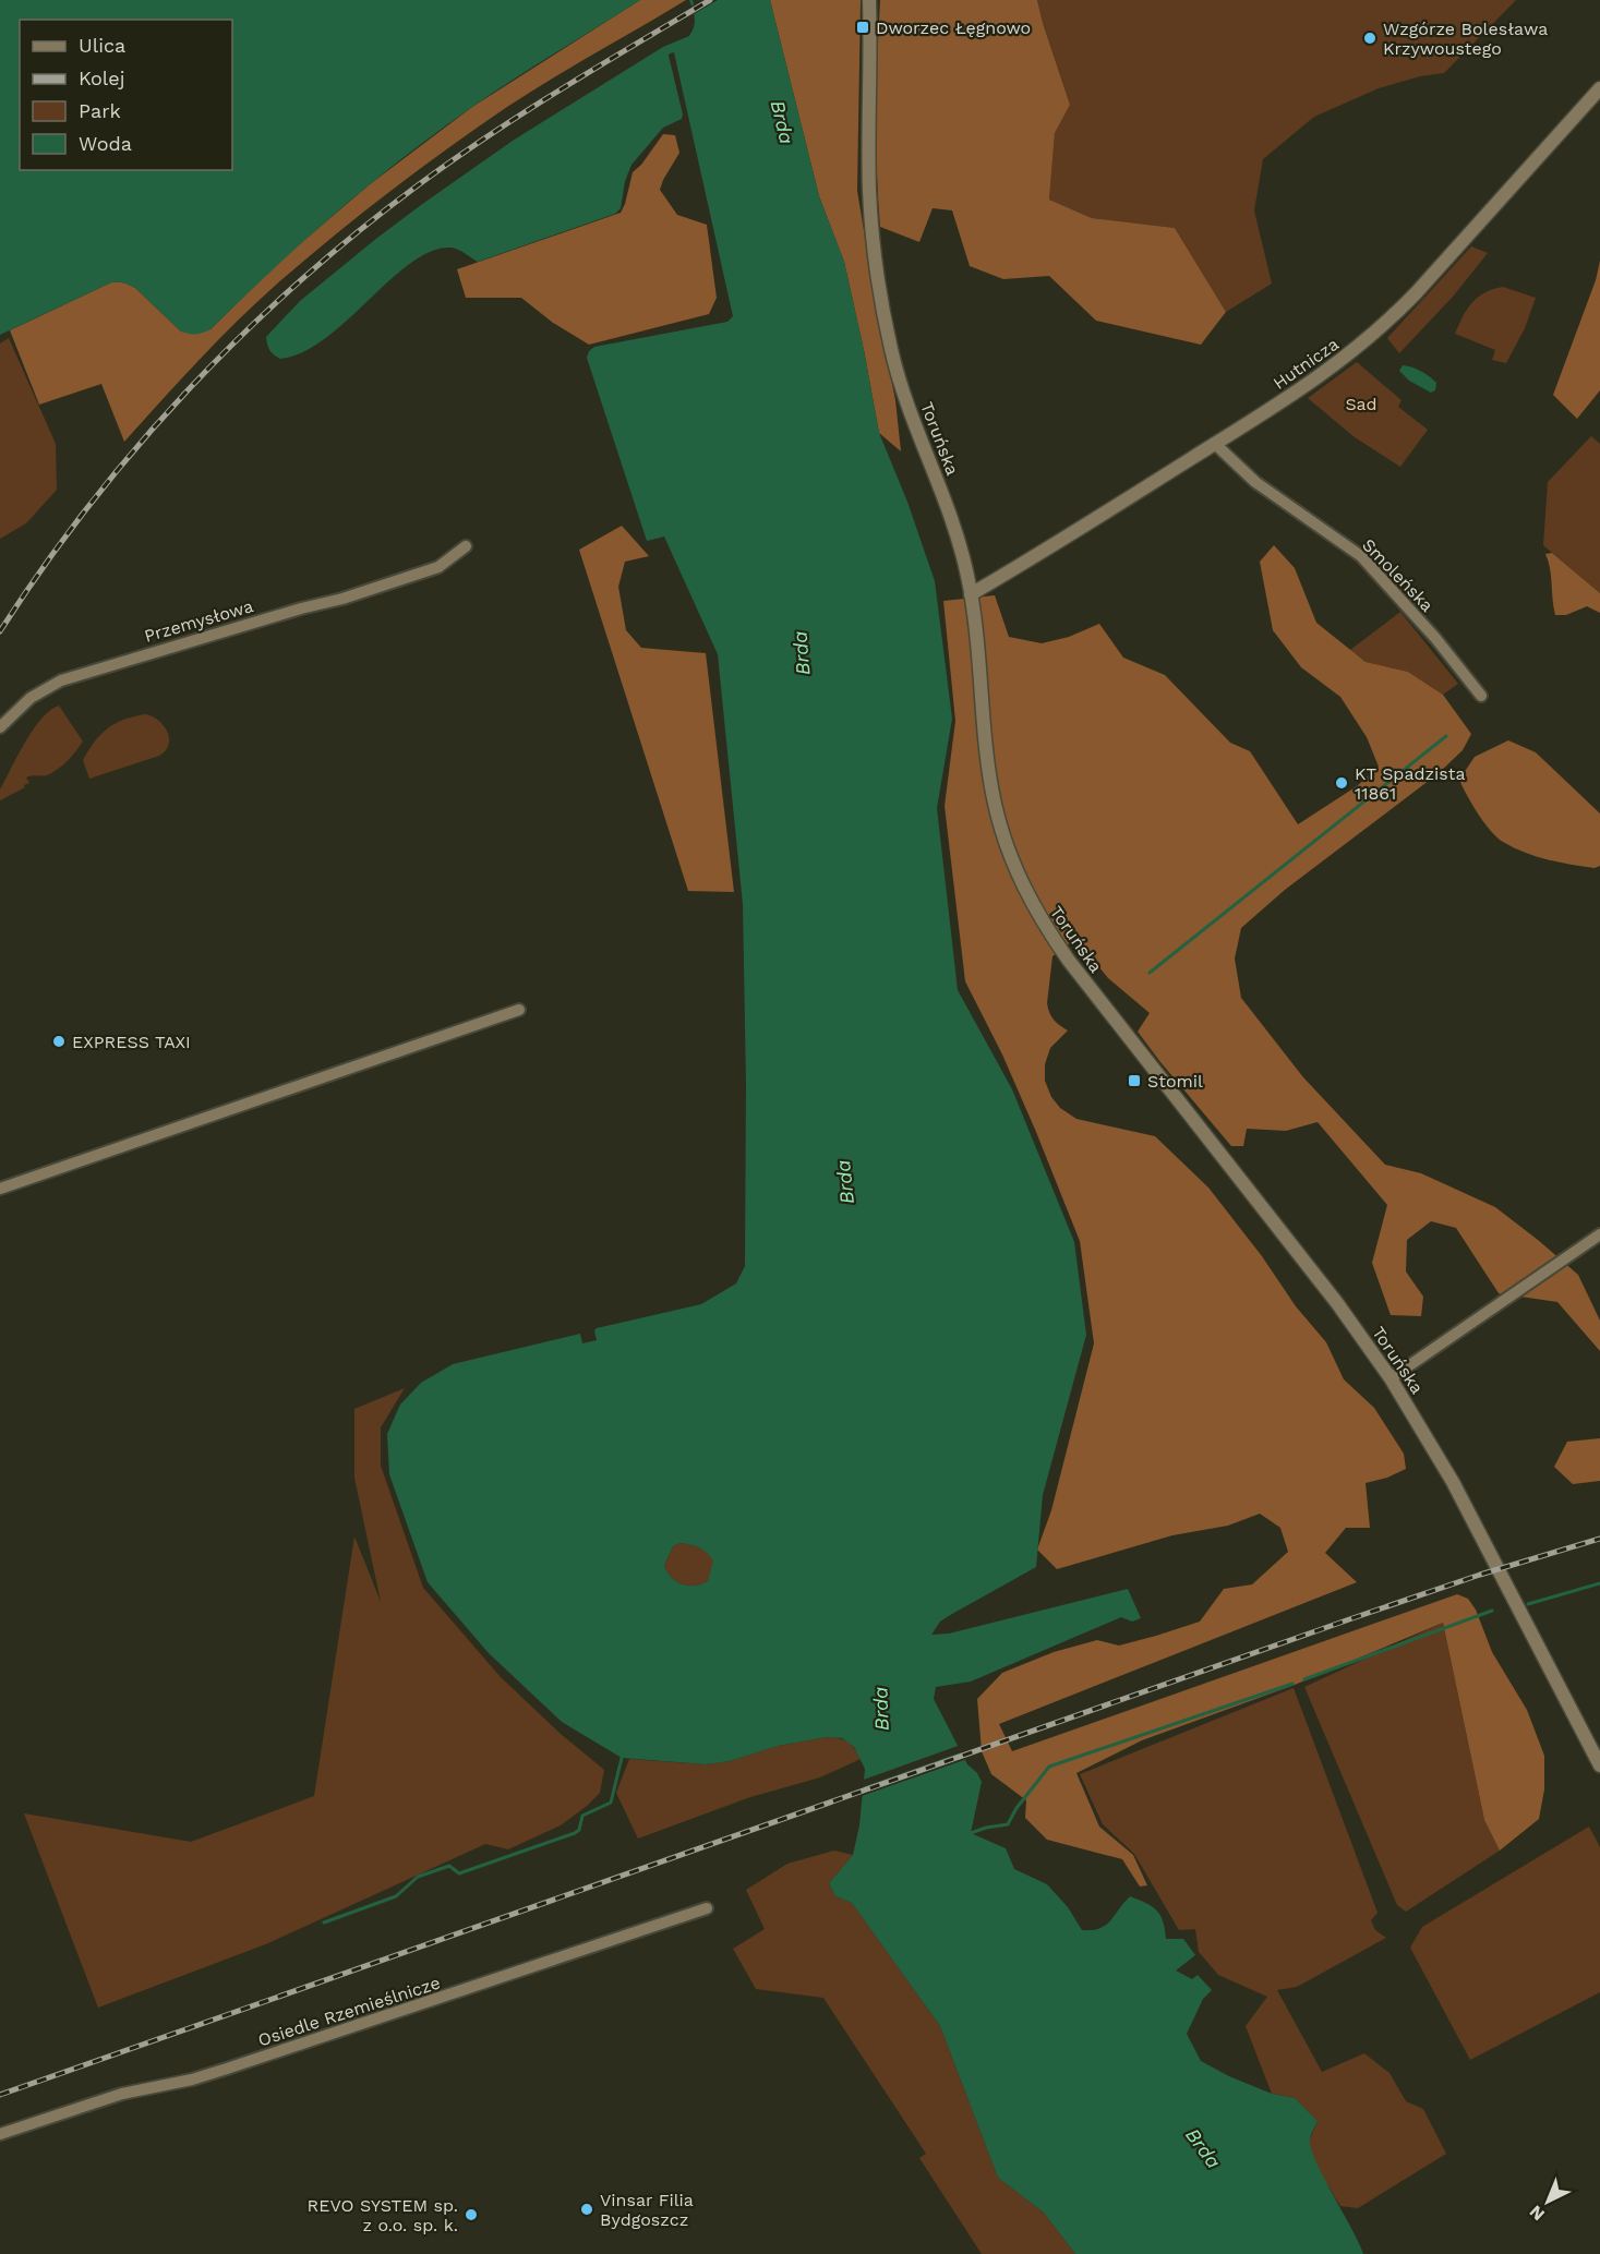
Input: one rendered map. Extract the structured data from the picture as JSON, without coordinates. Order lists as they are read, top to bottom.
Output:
{
  "streets": {
    "street": [
      "Hutnicza",
      "Toruńska",
      "Smoleńska",
      "Przemysłowa",
      "Osiedle Rzemieślnicze"
    ]
  },
  "crossings": [
    ["Hutnicza", "Toruńska"],
    ["Hutnicza", "Smoleńska"]
  ],
  "water": ["Brda"],
  "parks": ["Sad"],
  "places": {
    "transit": ["Dworzec Łęgnowo", "Stomil"],
    "other": [
      "Wzgórze Bolesława Krzywoustego",
      "KT Spadzista 11861",
      "EXPRESS TAXI",
      "Vinsar Filia Bydgoszcz",
      "REVO SYSTEM sp. z o.o. sp. k."
    ]
  },
  "legend": [
    "Ulica",
    "Kolej",
    "Park",
    "Woda"
  ],
  "north": "bottom left"
}
